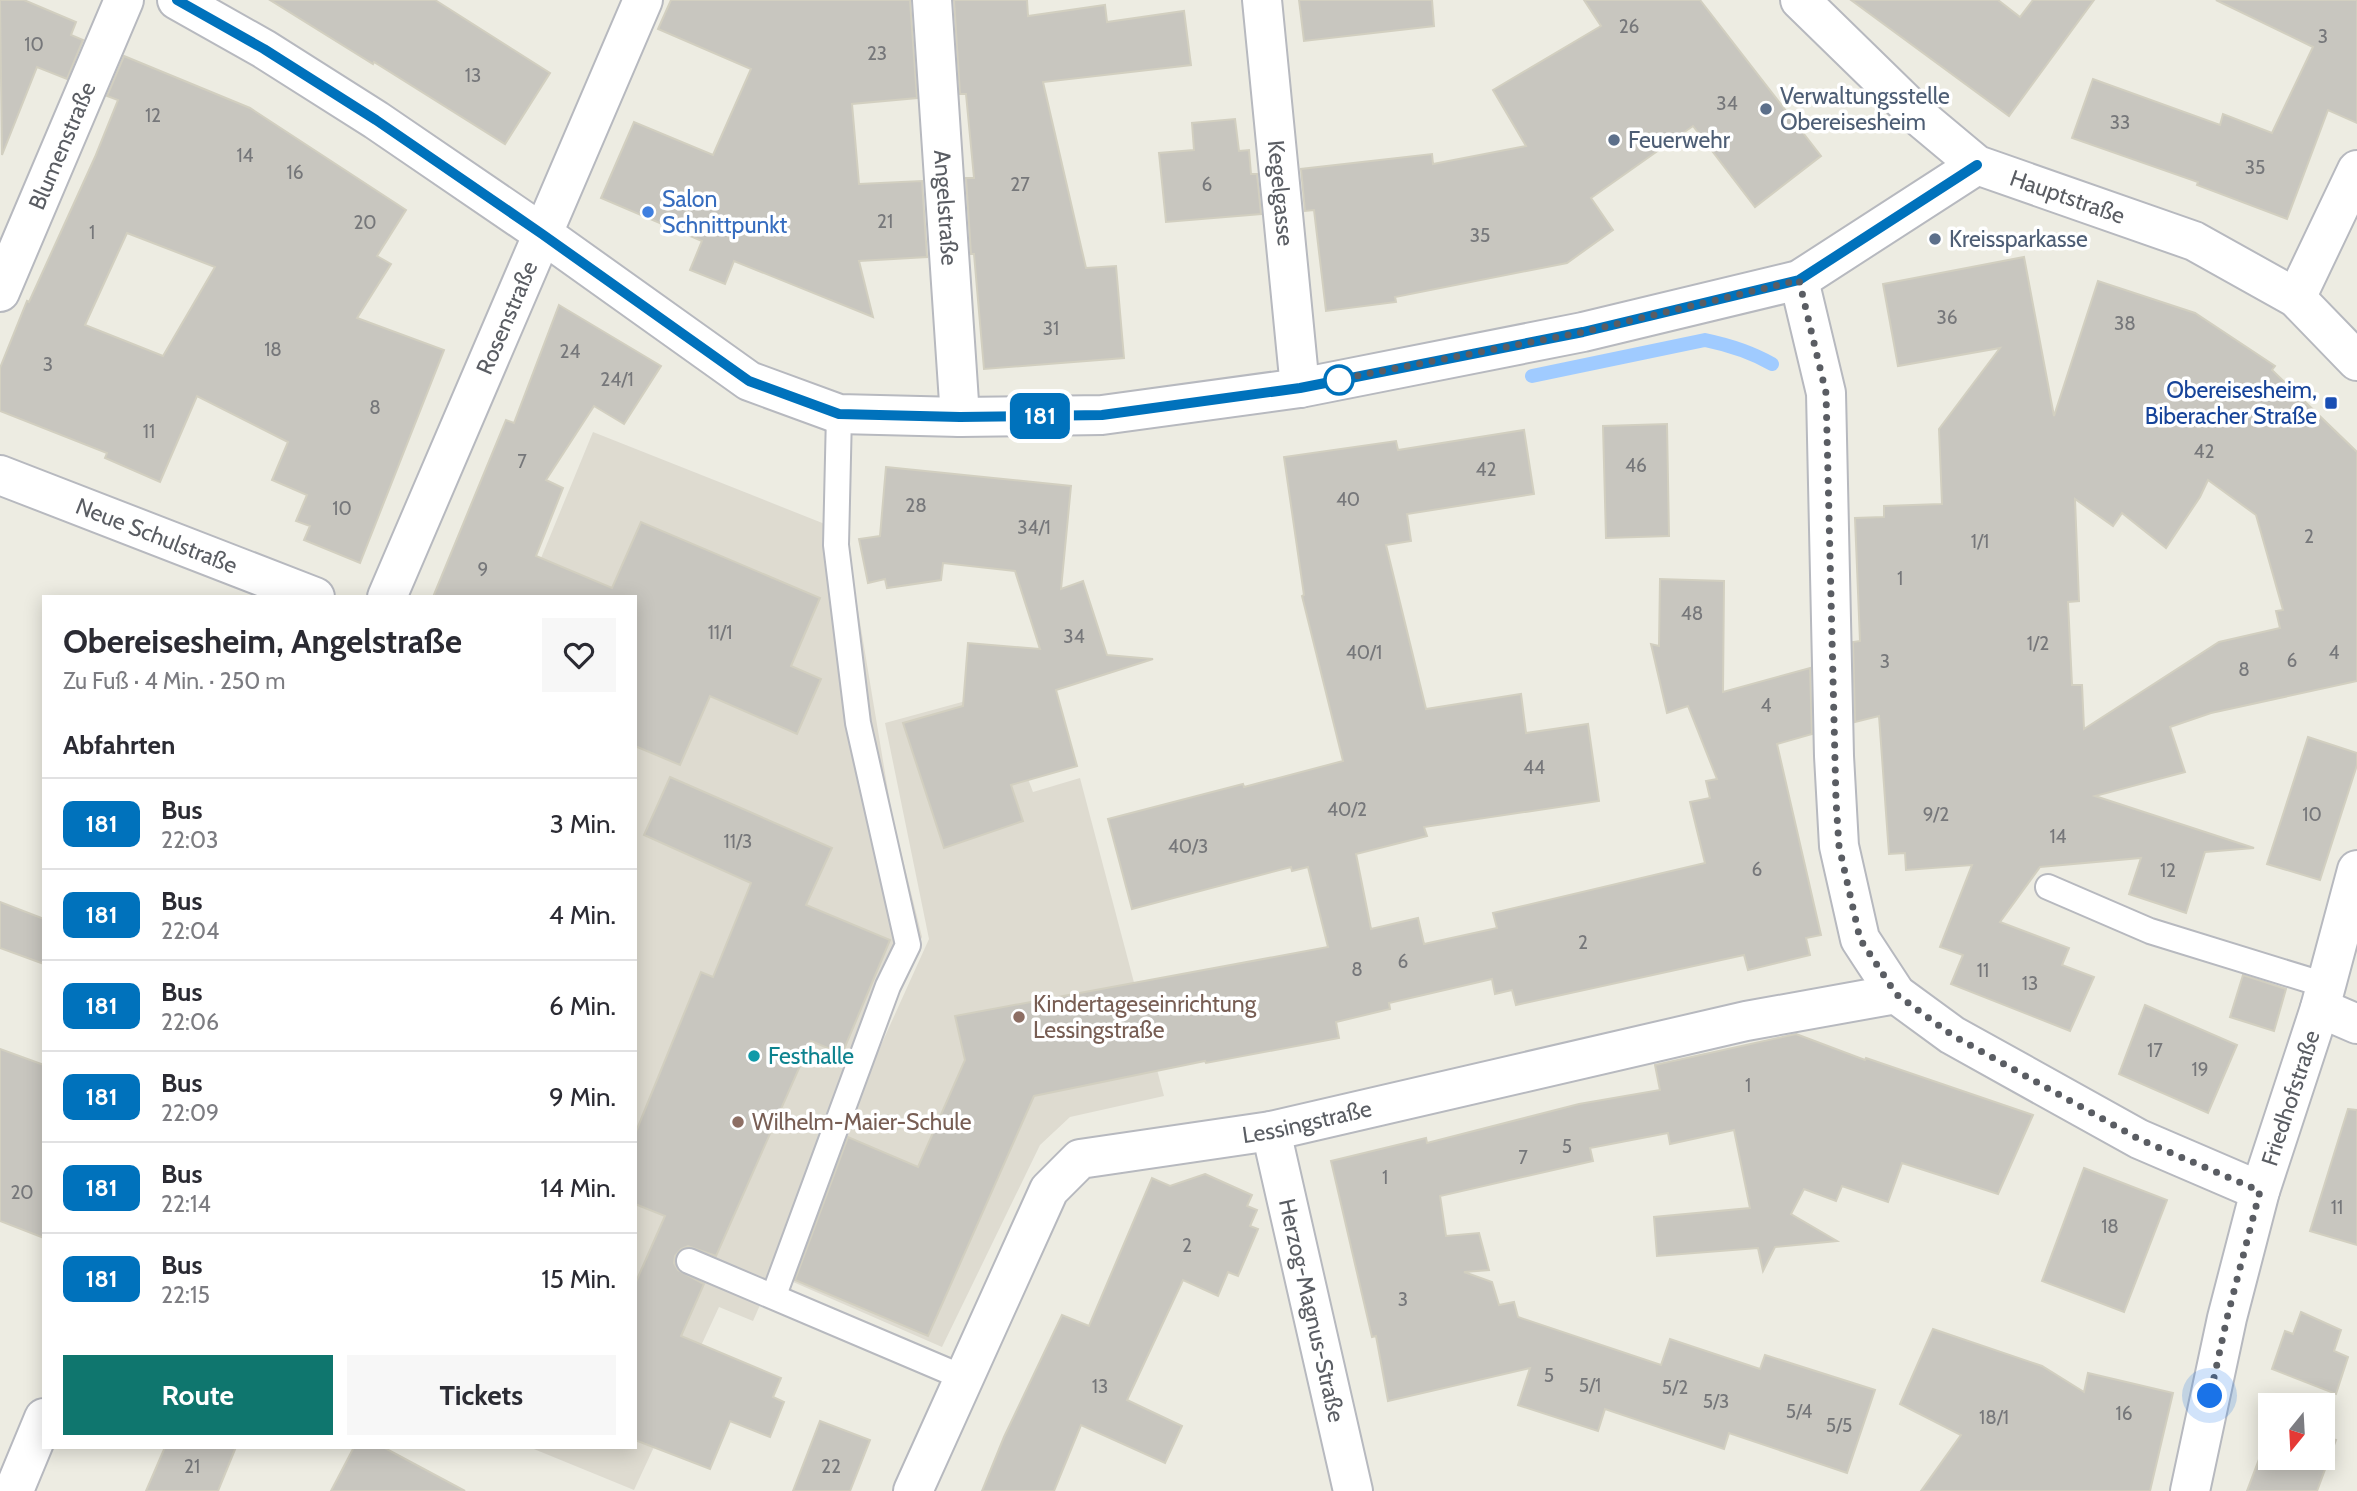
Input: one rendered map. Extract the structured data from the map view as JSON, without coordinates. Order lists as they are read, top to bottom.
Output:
{
  "streets": {
    "street": [
      "Blumenstraße",
      "Kegelgasse",
      "Hauptstraße",
      "Angelstraße",
      "Rosenstraße",
      "Neue Schulstraße",
      "Friedhofstraße",
      "Lessingstraße",
      "Herzog-Magnus-Straße"
    ]
  },
  "crossings": [
    ["Lessingstraße", "Herzog-Magnus-Straße"]
  ],
  "places": {
    "other": [
      "Verwaltungsstelle Obereisesheim",
      "Feuerwehr",
      "Salon Schnittpunkt",
      "Kreissparkasse",
      "Kindertageseinrichtung Lessingstraße",
      "Festhalle",
      "Wilhelm-Maier-Schule"
    ],
    "transit": ["Obereisesheim, Biberacher Straße"]
  },
  "lines": ["bus line 181"],
  "house_numbers": [
    "26",
    "3",
    "10",
    "23",
    "13",
    "34",
    "12",
    "33",
    "14",
    "35",
    "16",
    "27",
    "6",
    "21",
    "20",
    "1",
    "35",
    "36",
    "38",
    "31",
    "18",
    "24",
    "3",
    "24/1",
    "8",
    "11",
    "42",
    "7",
    "46",
    "42",
    "40",
    "28",
    "10",
    "34/1",
    "2",
    "1/1",
    "9",
    "1",
    "48",
    "11/1",
    "34",
    "1/2",
    "40/1",
    "4",
    "6",
    "3",
    "8",
    "4",
    "44",
    "40/2",
    "9/2",
    "10",
    "14",
    "11/3",
    "40/3",
    "6",
    "12",
    "2",
    "6",
    "8",
    "11",
    "13",
    "17",
    "19",
    "1",
    "5",
    "7",
    "1",
    "20",
    "11",
    "18",
    "2",
    "3",
    "5",
    "5/1",
    "13",
    "5/2",
    "5/3",
    "5/4",
    "16",
    "18/1",
    "5/5",
    "21",
    "22"
  ],
  "north": "bottom",
  "page": {
    "on_map": "181",
    "heading": [
      ["Obereisesheim, Angelstraße", "Zu Fuß · 4 Min. · 250 m"],
      "Abfahrten"
    ],
    "list": [
      {
        "mark": "181",
        "name": "Bus",
        "note": "22:03",
        "value": "3 Min."
      },
      {
        "mark": "181",
        "name": "Bus",
        "note": "22:04",
        "value": "4 Min."
      },
      {
        "mark": "181",
        "name": "Bus",
        "note": "22:06",
        "value": "6 Min."
      },
      {
        "mark": "181",
        "name": "Bus",
        "note": "22:09",
        "value": "9 Min."
      },
      {
        "mark": "181",
        "name": "Bus",
        "note": "22:14",
        "value": "14 Min."
      },
      {
        "mark": "181",
        "name": "Bus",
        "note": "22:15",
        "value": "15 Min."
      }
    ],
    "buttons": ["Route", "Tickets"]
  }
}
